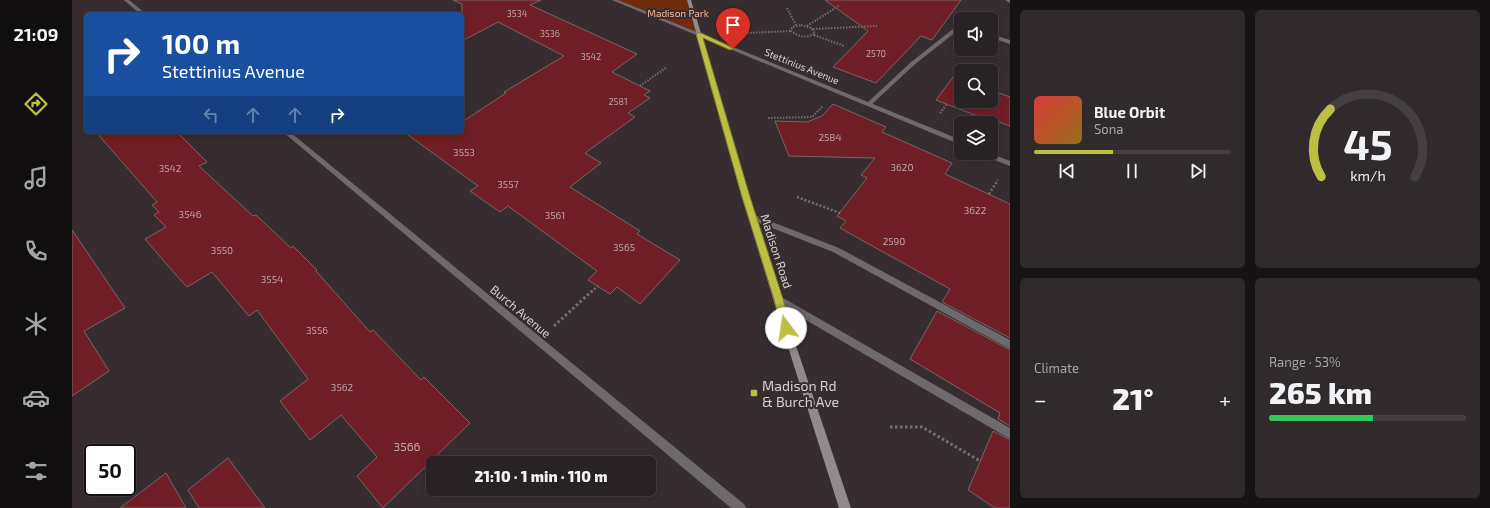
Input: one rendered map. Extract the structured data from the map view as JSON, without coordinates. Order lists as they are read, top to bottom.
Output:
{
  "streets": {
    "main road": ["Madison Road"],
    "street": ["Stettinius Avenue", "Burch Avenue"]
  },
  "crossings": [
    ["Stettinius Avenue", "Madison Road"]
  ],
  "parks": ["Madison Park"],
  "places": {
    "transit": ["Madison Rd & Burch Ave"]
  },
  "house_numbers": [
    "3534",
    "3536",
    "2570",
    "3542",
    "2581",
    "2584",
    "3553",
    "3620",
    "3542",
    "3557",
    "3622",
    "3546",
    "3561",
    "2590",
    "3565",
    "3550",
    "3554",
    "3556",
    "3562",
    "3566"
  ],
  "page": {
    "tabs": "21:09",
    "turn": ["100 m", "Stettinius Avenue"],
    "song": ["Blue Orbit", "Sona"],
    "tile": [
      "Climate",
      ["Range · 53%", "265 km"]
    ],
    "heat": ["−", "21°", "+"],
    "limit": "50",
    "trip": "21:10 · 1 min · 110 m",
    "gauge": ["45", "km/h"]
  }
}
